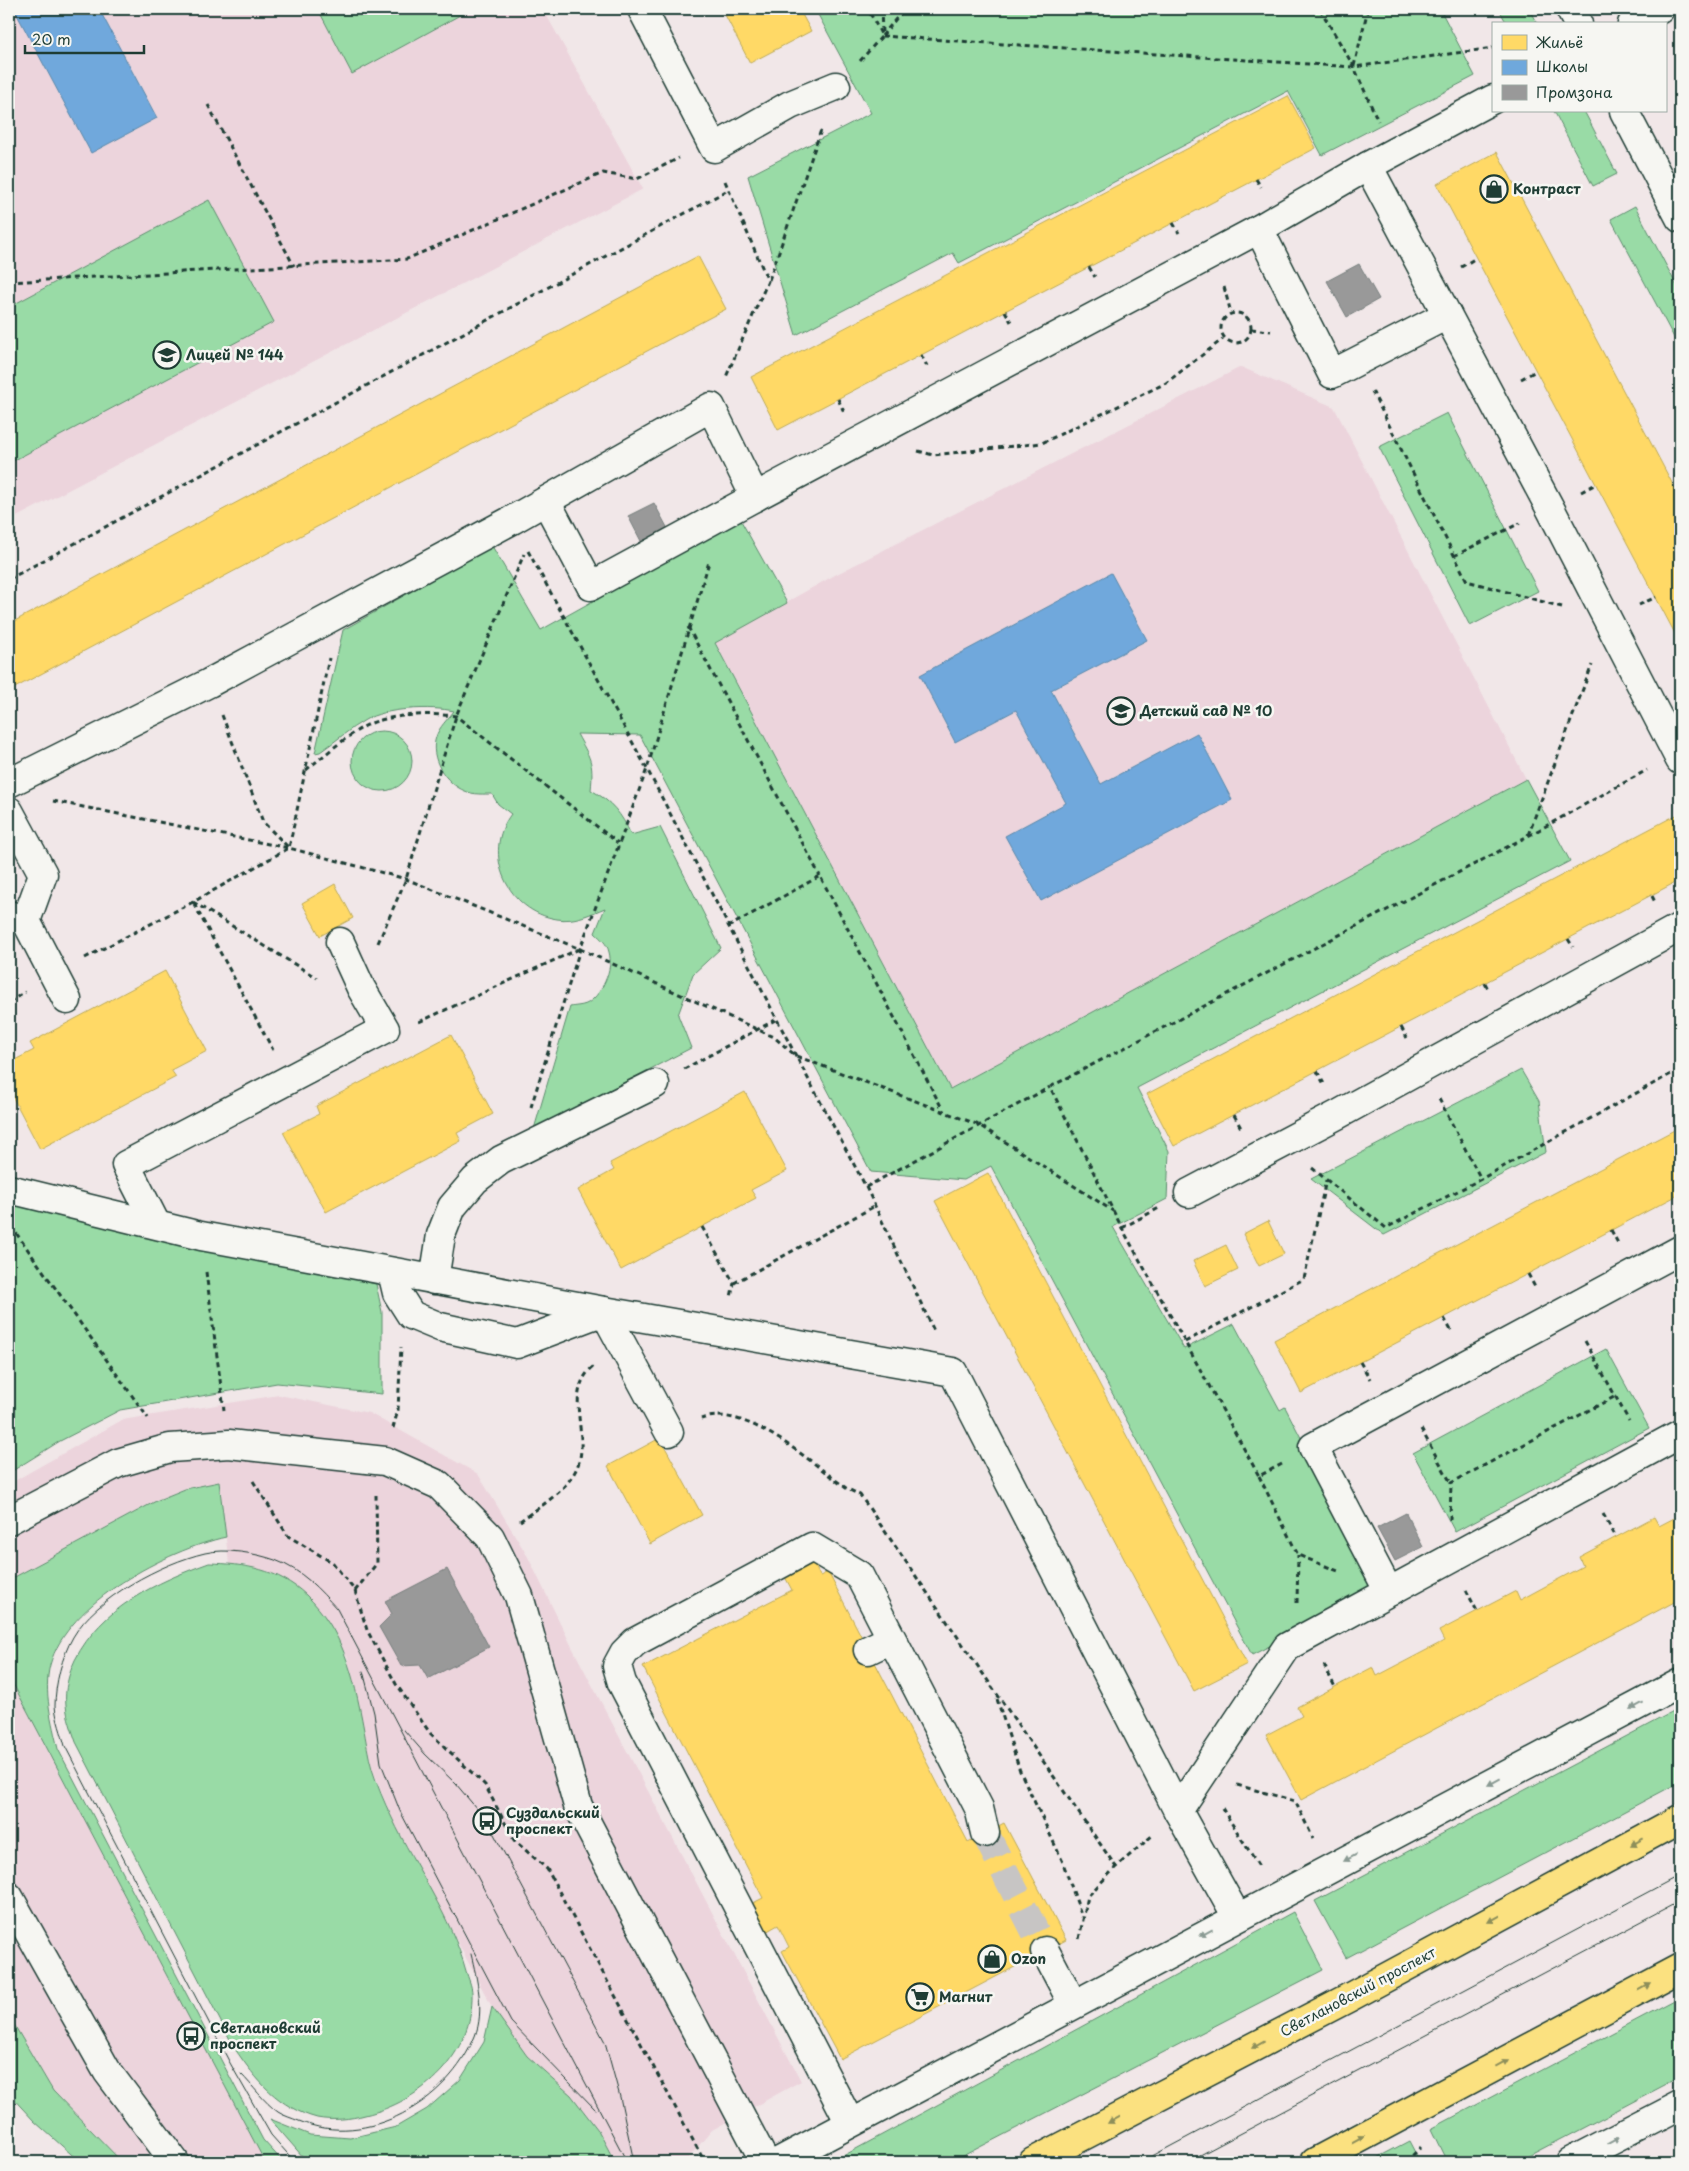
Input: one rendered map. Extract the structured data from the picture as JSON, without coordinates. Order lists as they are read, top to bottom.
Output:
{
  "streets": {
    "main road": ["Светлановский проспект"]
  },
  "places": {
    "shop": ["Контраст", "Ozon"],
    "school or university": ["Лицей № 144", "Детский сад № 10"],
    "bus stop": ["Суздальский проспект", "Светлановский проспект"],
    "supermarket": ["Магнит"]
  },
  "legend": ["Жильё", "Школы", "Промзона"],
  "scale_bar": "20 m"
}
